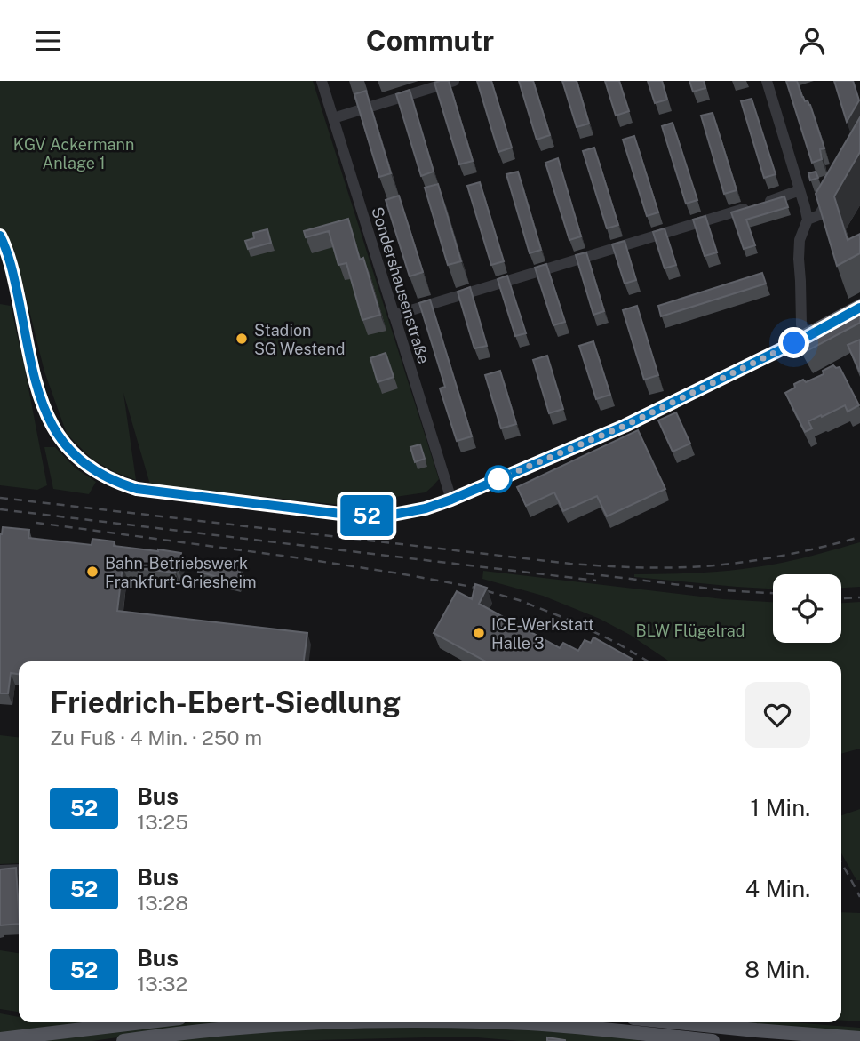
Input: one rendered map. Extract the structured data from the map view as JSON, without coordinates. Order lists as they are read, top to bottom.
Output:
{
  "streets": {
    "street": ["Sondershausenstraße"]
  },
  "parks": ["KGV Ackermann Anlage 1", "BLW Flügelrad"],
  "places": ["Stadion SG Westend", "Bahn-Betriebswerk Frankfurt-Griesheim", "ICE-Werkstatt Halle 3"],
  "lines": ["bus line 52"],
  "page": {
    "header": "Commutr",
    "on_map": "52",
    "heading": ["Friedrich-Ebert-Siedlung", "Zu Fuß · 4 Min. · 250 m"],
    "list": [
      {
        "mark": "52",
        "name": "Bus",
        "note": "13:25",
        "value": "1 Min."
      },
      {
        "mark": "52",
        "name": "Bus",
        "note": "13:28",
        "value": "4 Min."
      },
      {
        "mark": "52",
        "name": "Bus",
        "note": "13:32",
        "value": "8 Min."
      }
    ]
  }
}
